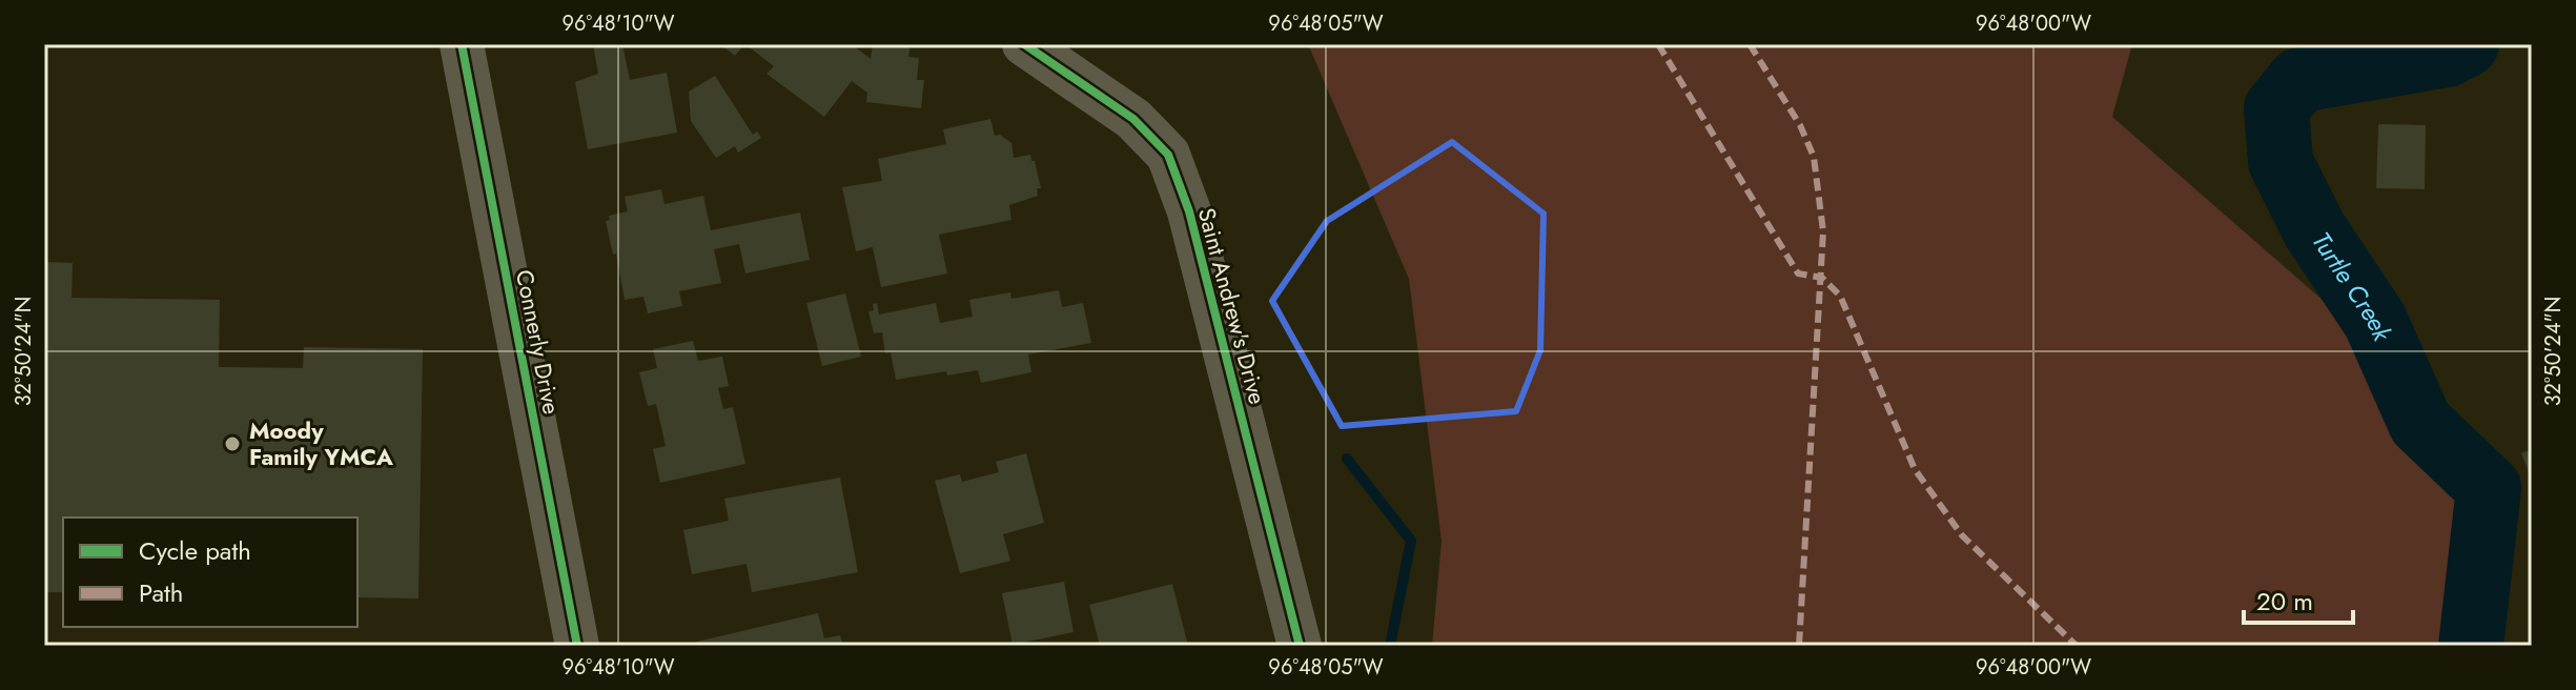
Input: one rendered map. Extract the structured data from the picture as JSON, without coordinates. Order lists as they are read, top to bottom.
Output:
{
  "streets": {
    "street": ["Saint Andrew's Drive", "Connerly Drive"]
  },
  "water": ["Turtle Creek"],
  "places": ["Moody Family YMCA"],
  "legend": ["Cycle path", "Path"],
  "scale_bar": "20 m",
  "coordinates": [
    "96°48'10\"W",
    "96°48'05\"W",
    "96°48'00\"W",
    "32°50'24\"N"
  ]
}
